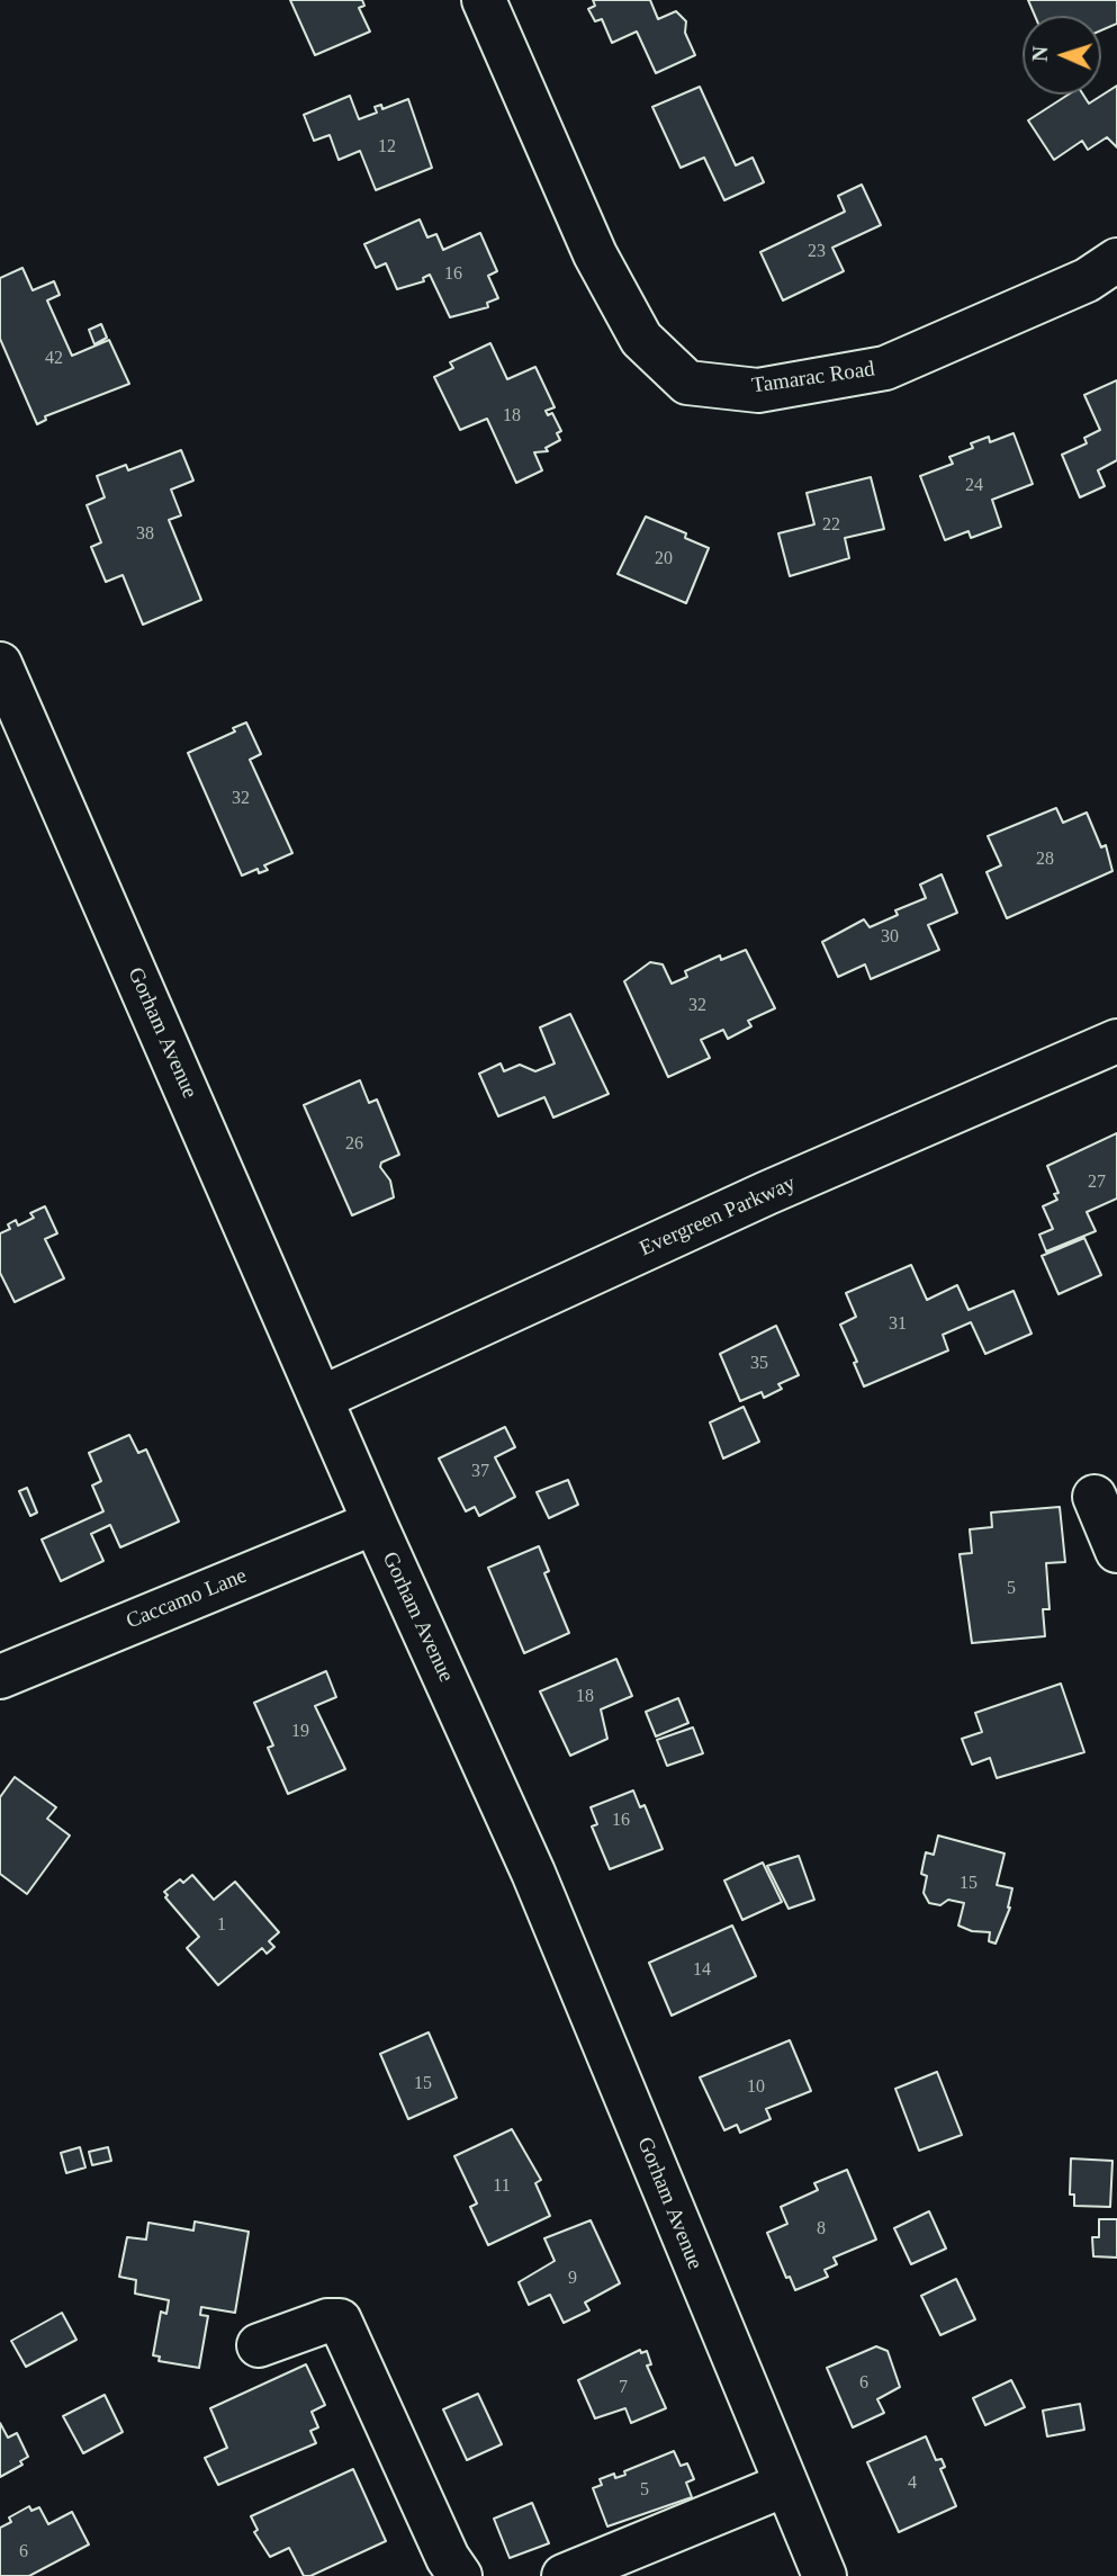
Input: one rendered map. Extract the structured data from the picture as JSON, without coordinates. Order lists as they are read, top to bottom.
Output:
{
  "streets": {
    "street": [
      "Tamarac Road",
      "Gorham Avenue",
      "Evergreen Parkway",
      "Caccamo Lane"
    ]
  },
  "crossings": [
    ["Gorham Avenue", "Evergreen Parkway"],
    ["Gorham Avenue", "Caccamo Lane"]
  ],
  "house_numbers": [
    "12",
    "23",
    "16",
    "42",
    "18",
    "24",
    "22",
    "38",
    "20",
    "32",
    "28",
    "30",
    "32",
    "26",
    "27",
    "31",
    "35",
    "37",
    "5",
    "18",
    "19",
    "16",
    "15",
    "1",
    "14",
    "15",
    "10",
    "11",
    "8",
    "9",
    "6",
    "7",
    "4",
    "5",
    "6"
  ],
  "north": "left"
}
